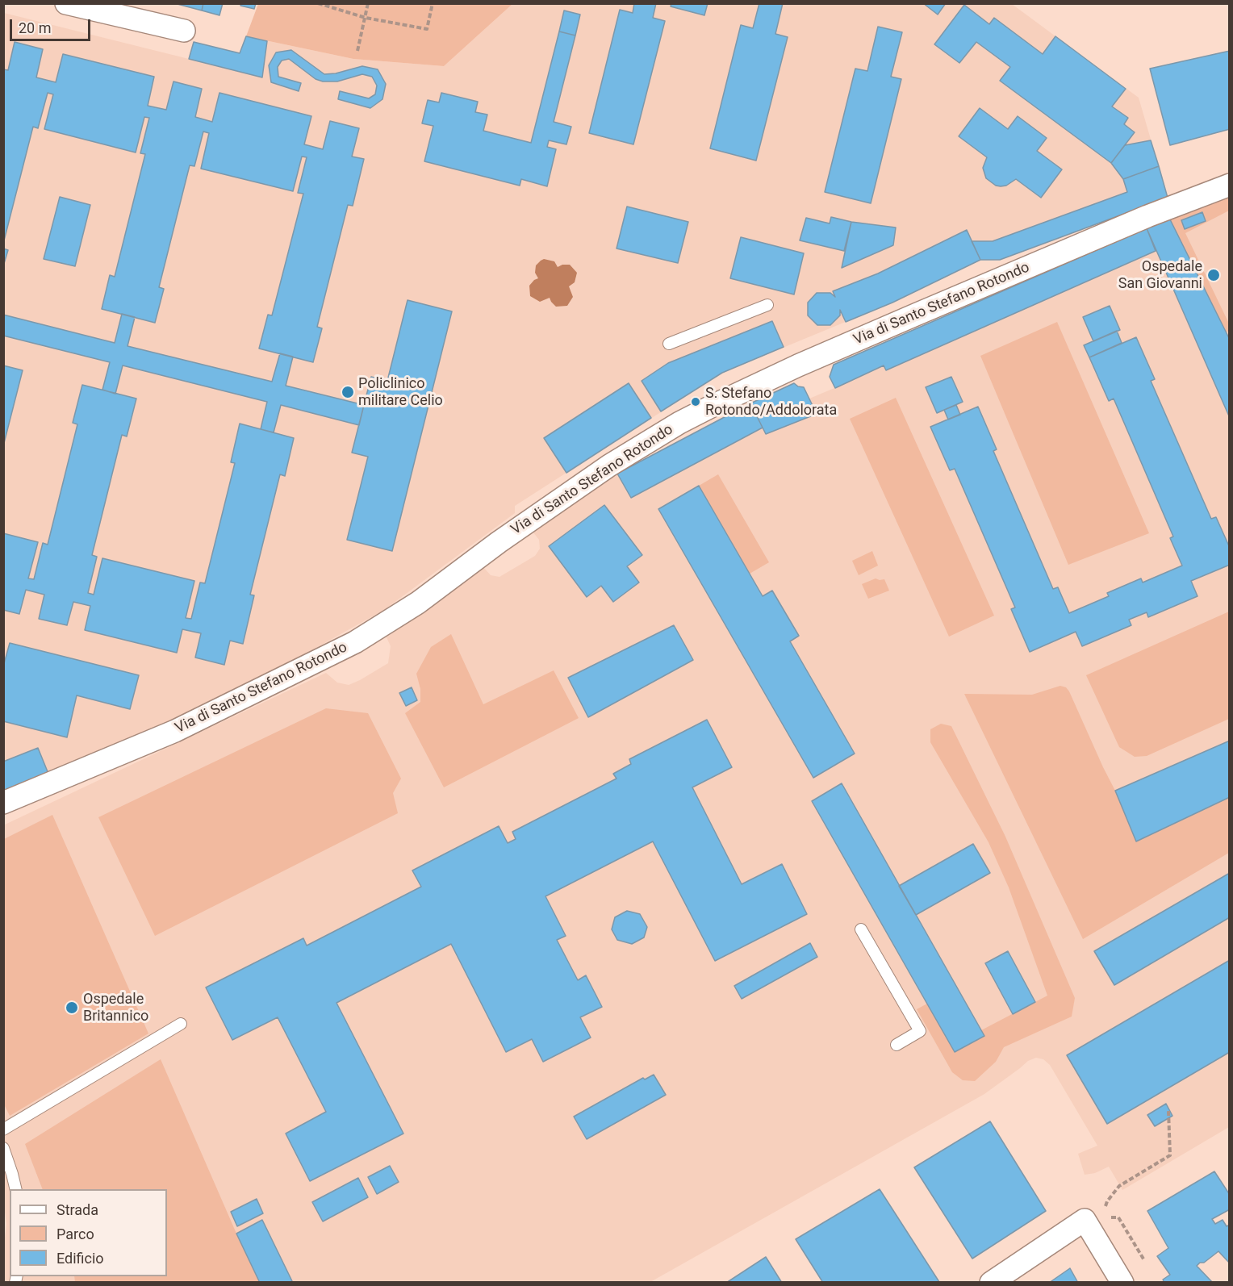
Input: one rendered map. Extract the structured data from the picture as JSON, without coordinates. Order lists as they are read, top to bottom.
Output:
{
  "streets": {
    "street": ["Via di Santo Stefano Rotondo"]
  },
  "places": [
    "Ospedale San Giovanni",
    "Policlinico militare Celio",
    "S. Stefano Rotondo/Addolorata",
    "Ospedale Britannico"
  ],
  "legend": ["Strada", "Parco", "Edificio"],
  "scale_bar": "20 m"
}
